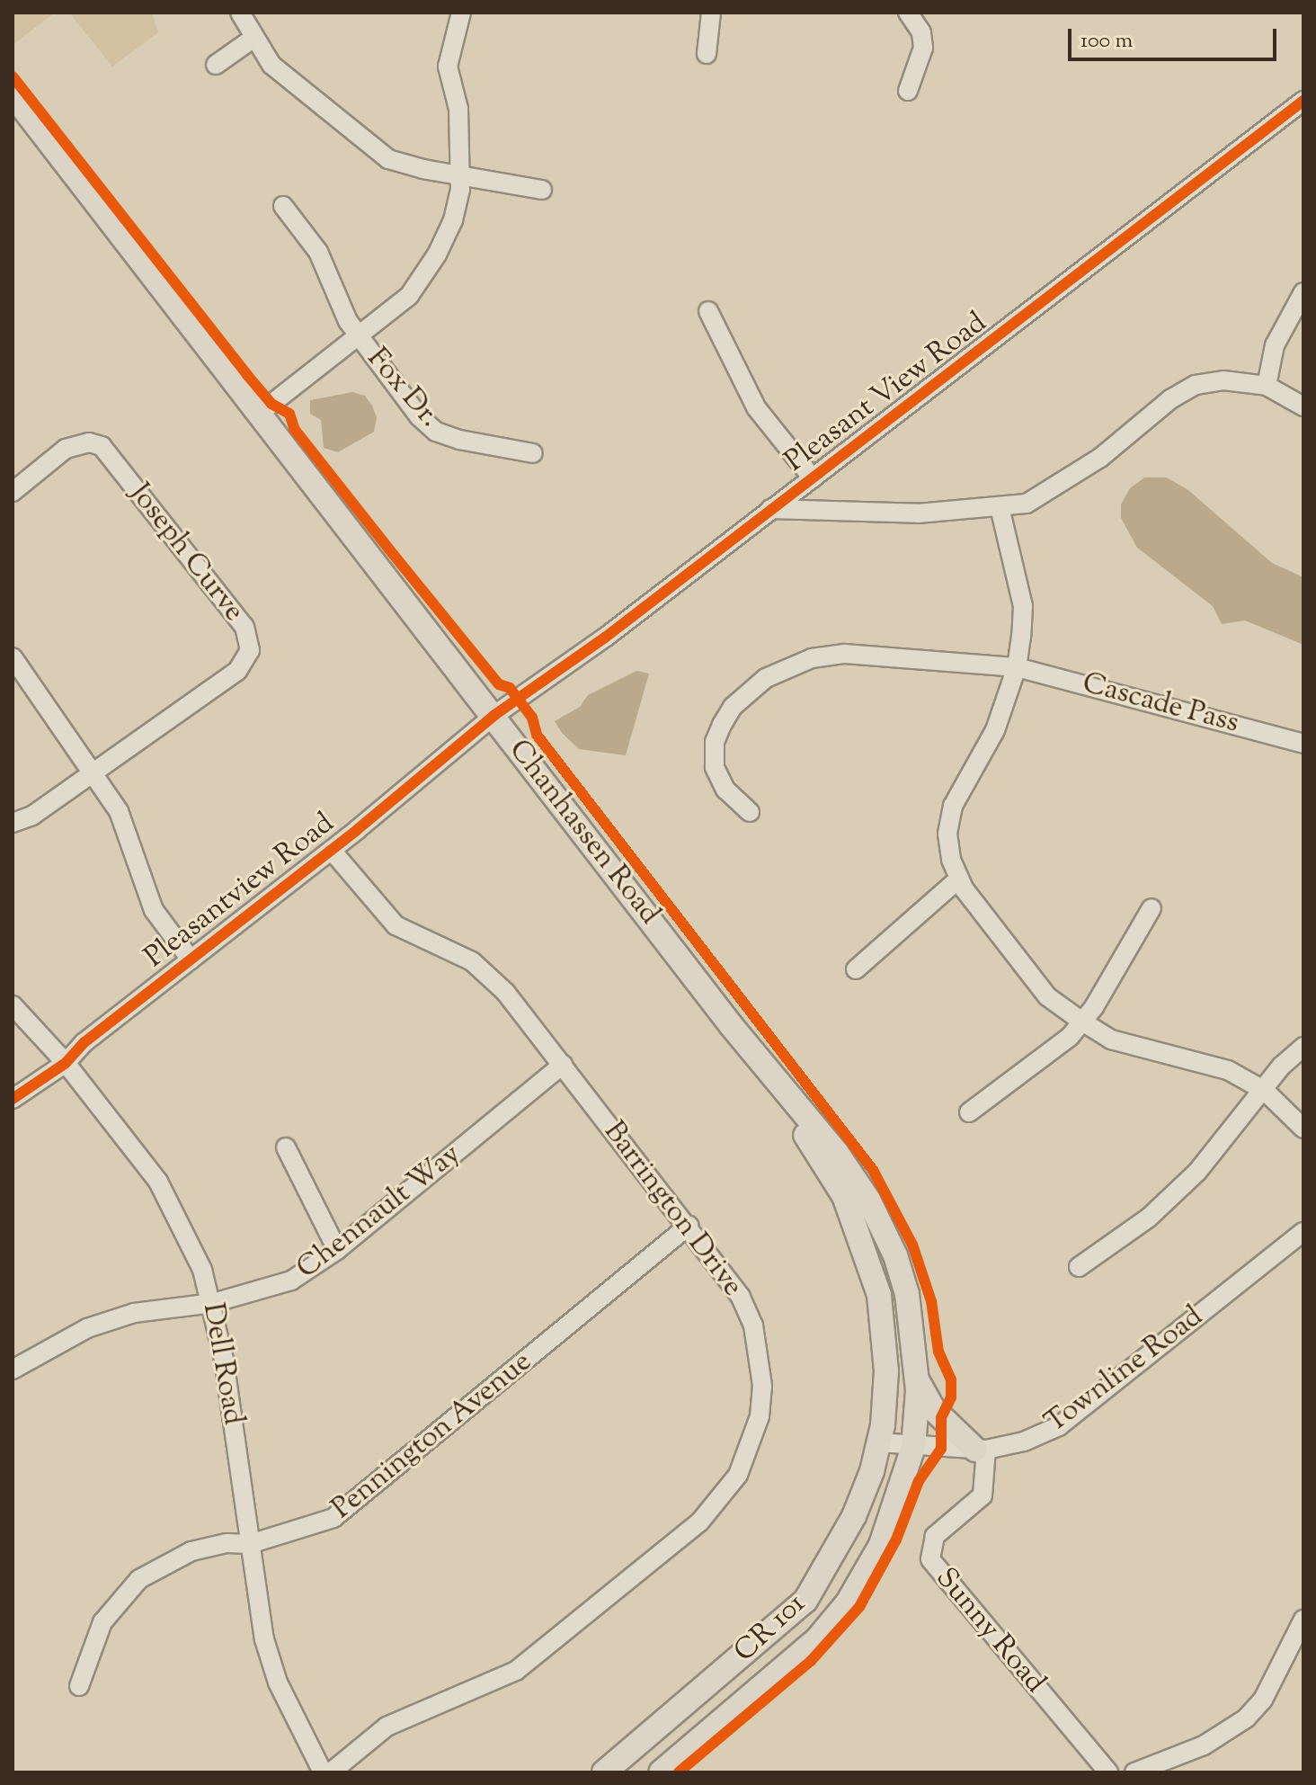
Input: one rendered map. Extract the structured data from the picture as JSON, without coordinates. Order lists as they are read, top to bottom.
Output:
{
  "streets": {
    "main road": ["Chanhassen Road", "CR 101"],
    "street": [
      "Fox Dr.",
      "Pleasant View Road",
      "Joseph Curve",
      "Cascade Pass",
      "Pleasantview Road",
      "Barrington Drive",
      "Chennault Way",
      "Dell Road",
      "Townline Road",
      "Pennington Avenue",
      "Sunny Road"
    ]
  },
  "crossings": [
    ["Pleasant View Road", "Chanhassen Road"],
    ["Pleasant View Road", "Pleasantview Road"],
    ["Chanhassen Road", "Pleasantview Road"],
    ["Chanhassen Road", "CR 101"],
    ["Pleasantview Road", "Barrington Drive"],
    ["Pleasantview Road", "Dell Road"],
    ["Barrington Drive", "Chennault Way"],
    ["Barrington Drive", "Pennington Avenue"],
    ["Chennault Way", "Dell Road"],
    ["Dell Road", "Pennington Avenue"],
    ["Townline Road", "CR 101"],
    ["Townline Road", "Sunny Road"]
  ],
  "scale_bar": "100 m"
}
